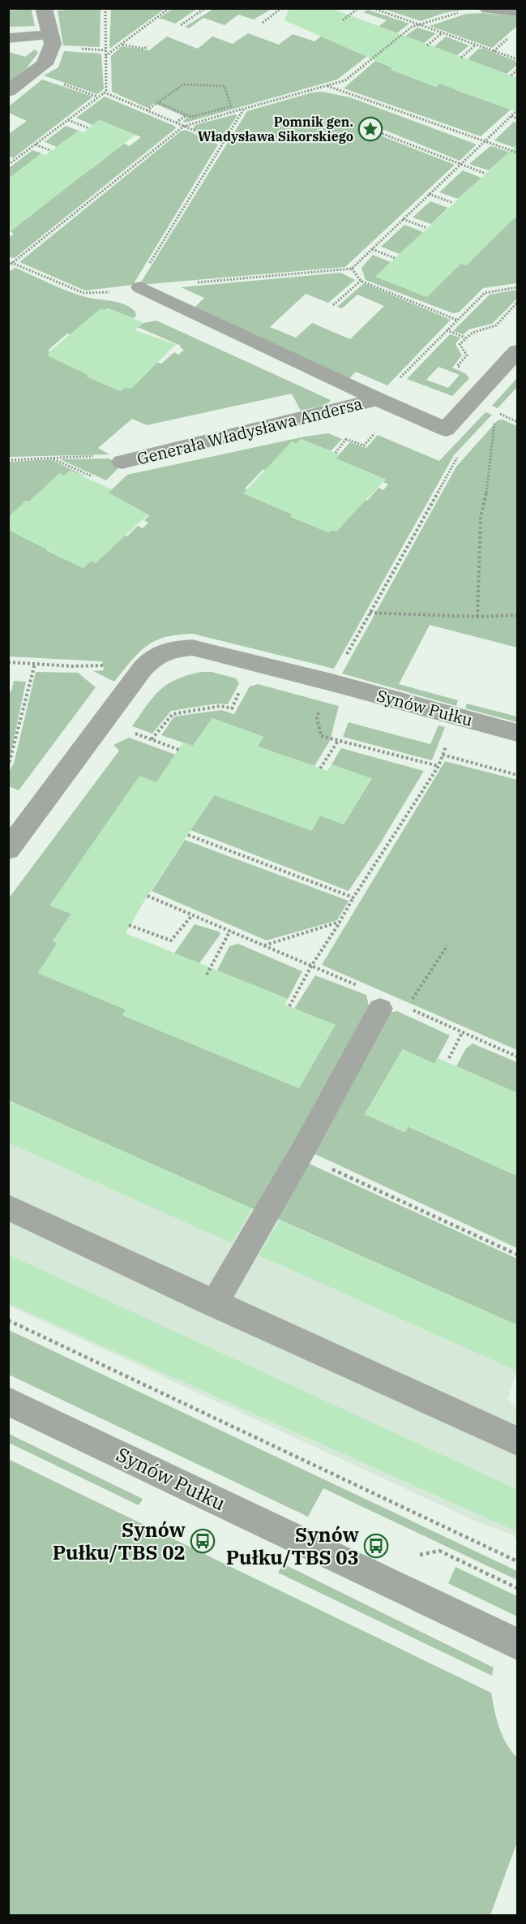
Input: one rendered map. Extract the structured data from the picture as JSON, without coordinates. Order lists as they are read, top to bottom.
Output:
{
  "streets": {
    "street": ["Generała Władysława Andersa", "Synów Pułku"]
  },
  "places": {
    "place": ["Pomnik gen. Władysława Sikorskiego"],
    "bus stop": ["Synów Pułku/TBS 02", "Synów Pułku/TBS 03"]
  }
}
